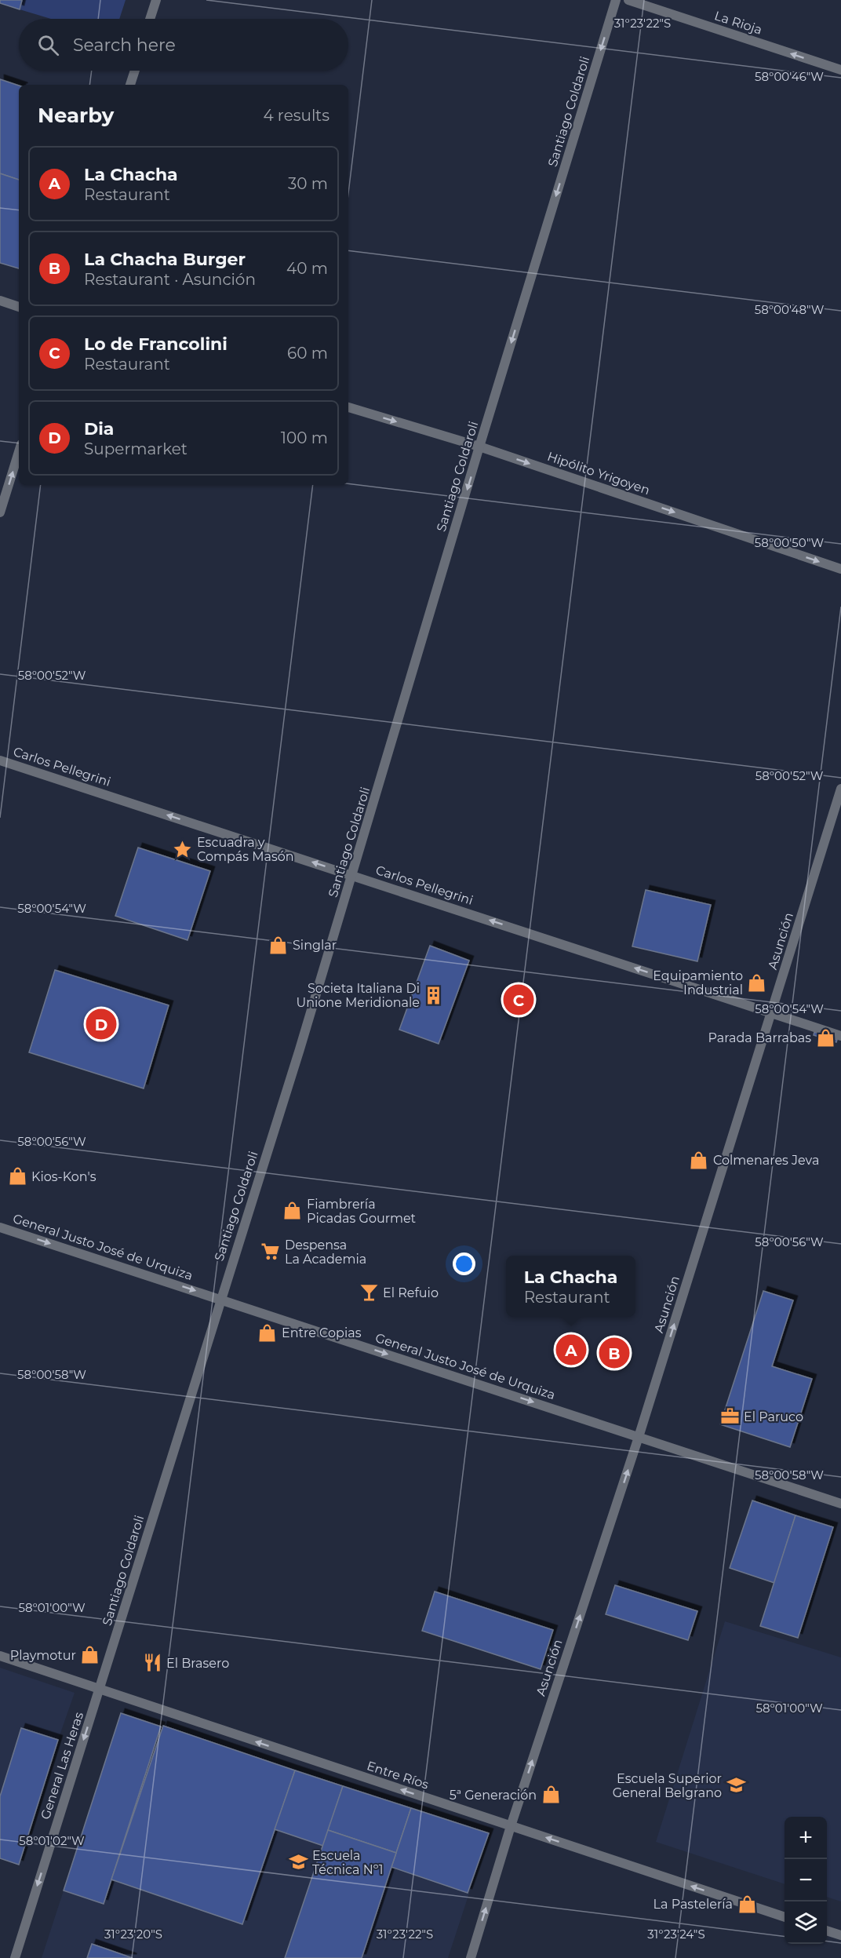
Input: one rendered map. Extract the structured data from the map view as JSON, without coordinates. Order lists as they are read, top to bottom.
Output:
{
  "streets": {
    "street": [
      "La Rioja",
      "Santiago Coldaroli",
      "Hipólito Yrigoyen",
      "Carlos Pellegrini",
      "Asunción",
      "General Justo José de Urquiza",
      "General Las Heras",
      "Entre Ríos"
    ]
  },
  "crossings": [
    ["Santiago Coldaroli", "Hipólito Yrigoyen"],
    ["Santiago Coldaroli", "Carlos Pellegrini"],
    ["Santiago Coldaroli", "General Justo José de Urquiza"],
    ["Santiago Coldaroli", "General Las Heras"],
    ["Santiago Coldaroli", "Entre Ríos"],
    ["Carlos Pellegrini", "Asunción"],
    ["Asunción", "General Justo José de Urquiza"],
    ["Asunción", "Entre Ríos"],
    ["General Las Heras", "Entre Ríos"]
  ],
  "one_way": [
    "La Rioja",
    "Santiago Coldaroli",
    "Hipólito Yrigoyen",
    "Carlos Pellegrini",
    "Asunción",
    "General Justo José de Urquiza",
    "General Las Heras",
    "Entre Ríos"
  ],
  "places": {
    "place": ["Escuadra y Compás Masón"],
    "shop": [
      "Singlar",
      "Equipamiento Industrial",
      "Parada Barrabas",
      "Colmenares Jeva",
      "Kios-Kon's",
      "Fiambrería Picadas Gourmet",
      "Entre Copias",
      "Playmotur",
      "5ª Generación",
      "La Pastelería"
    ],
    "building": ["Societa Italiana Di Unione Meridionale"],
    "supermarket": ["Despensa La Academia"],
    "bar": ["El Refuio"],
    "office": ["El Paruco"],
    "restaurant": ["El Brasero"],
    "school or university": ["Escuela Superior General Belgrano", "Escuela Técnica Nº1"]
  },
  "page": {
    "search": "Search here",
    "heading": ["Nearby", "4 results"],
    "list": [
      {
        "mark": "A",
        "name": "La Chacha",
        "note": "Restaurant",
        "value": "30 m"
      },
      {
        "mark": "B",
        "name": "La Chacha Burger",
        "note": "Restaurant · Asunción",
        "value": "40 m"
      },
      {
        "mark": "C",
        "name": "Lo de Francolini",
        "note": "Restaurant",
        "value": "60 m"
      },
      {
        "mark": "D",
        "name": "Dia",
        "note": "Supermarket",
        "value": "100 m"
      }
    ],
    "pins": [
      "C",
      "D",
      "A",
      "B"
    ],
    "popup": ["La Chacha", "Restaurant"],
    "map_buttons": ["+", "−"]
  },
  "coordinates": [
    "31°23'22\"S",
    "58°00'46\"W",
    "58°00'48\"W",
    "58°00'50\"W",
    "58°00'52\"W",
    "58°00'54\"W",
    "58°00'56\"W",
    "58°00'58\"W",
    "58°01'00\"W",
    "58°01'02\"W",
    "31°23'20\"S",
    "31°23'24\"S"
  ]
}
